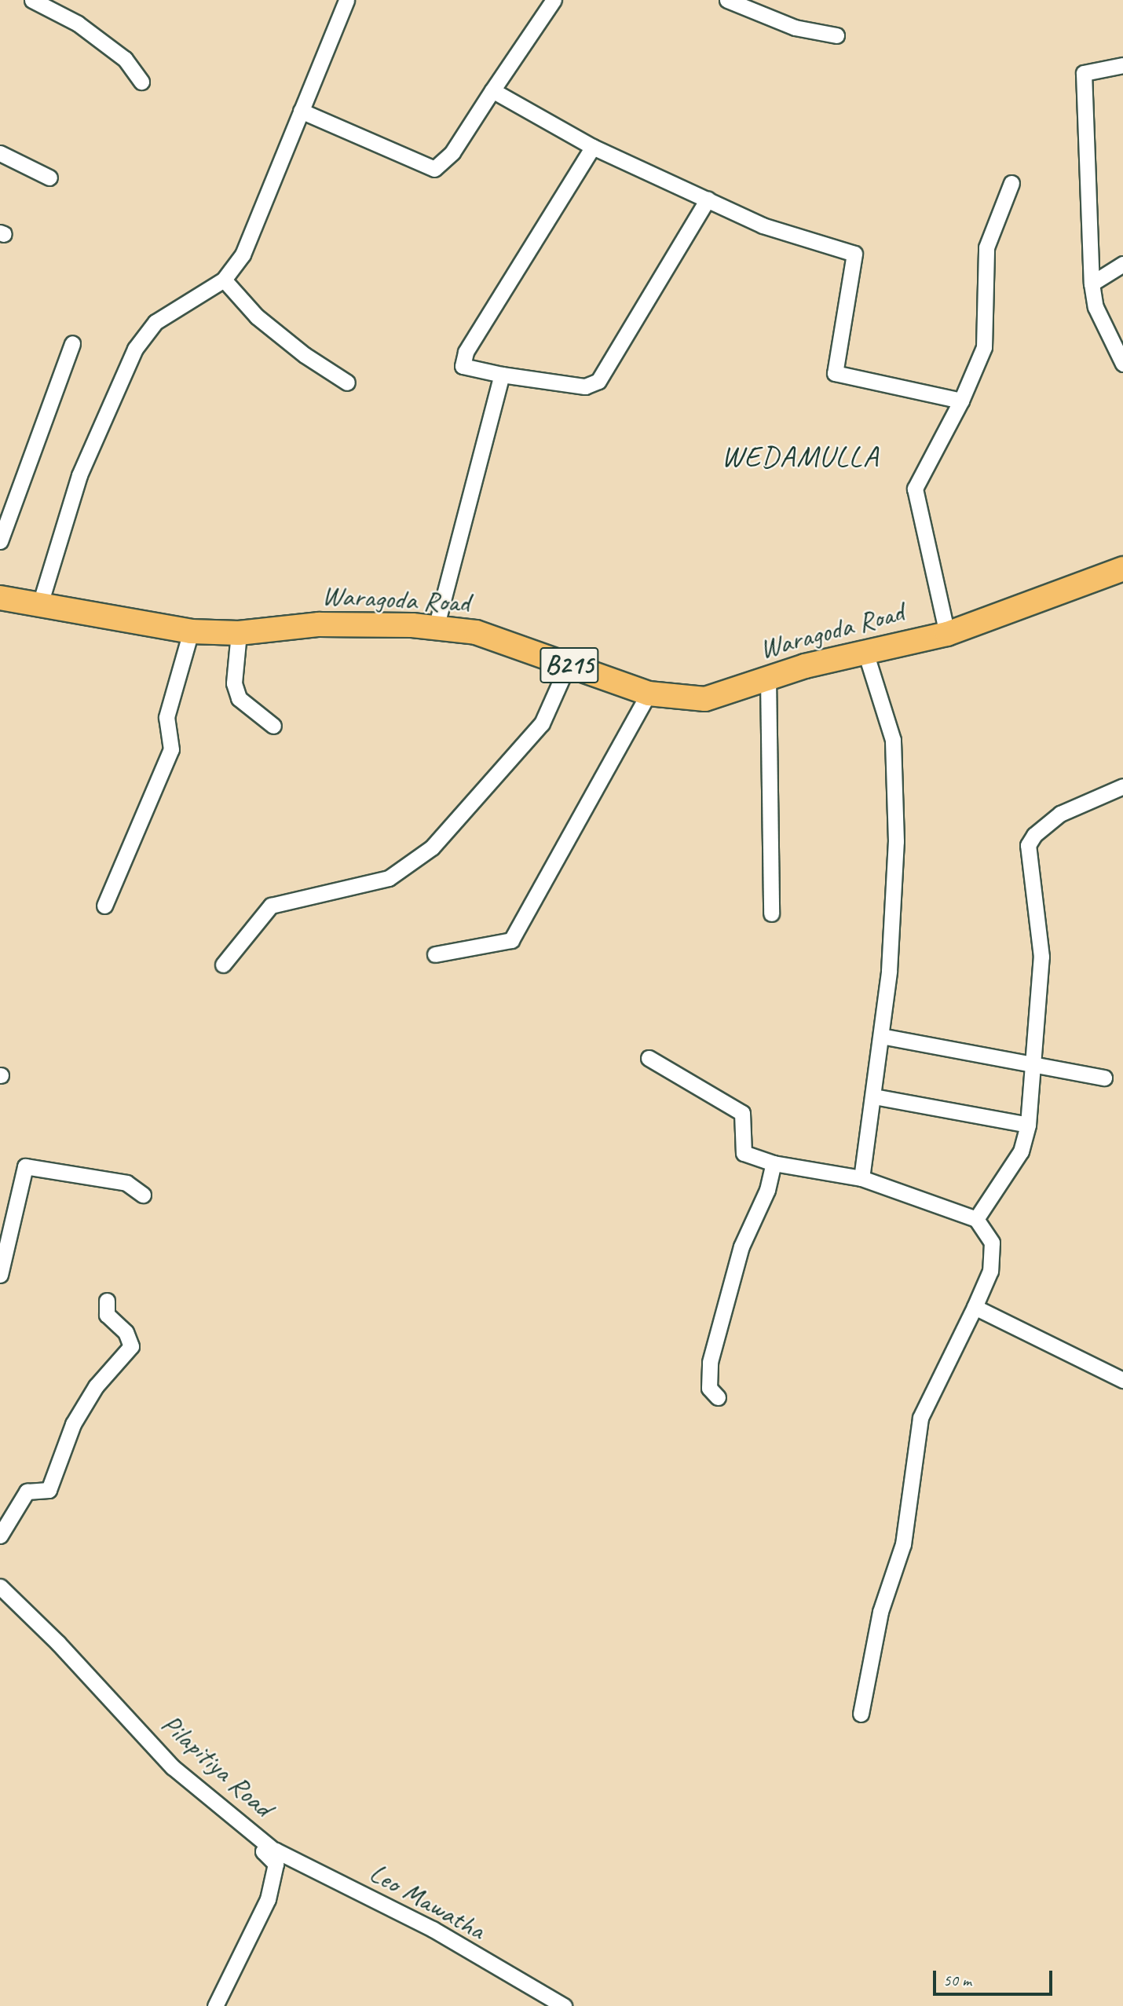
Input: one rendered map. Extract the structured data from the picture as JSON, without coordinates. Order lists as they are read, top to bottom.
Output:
{
  "streets": {
    "main road": ["Waragoda Road", "B215"],
    "street": ["Pilapitiya Road", "Leo Mawatha"]
  },
  "crossings": [
    ["Pilapitiya Road", "Leo Mawatha"]
  ],
  "districts": ["WEDAMULLA"],
  "scale_bar": "50 m"
}
